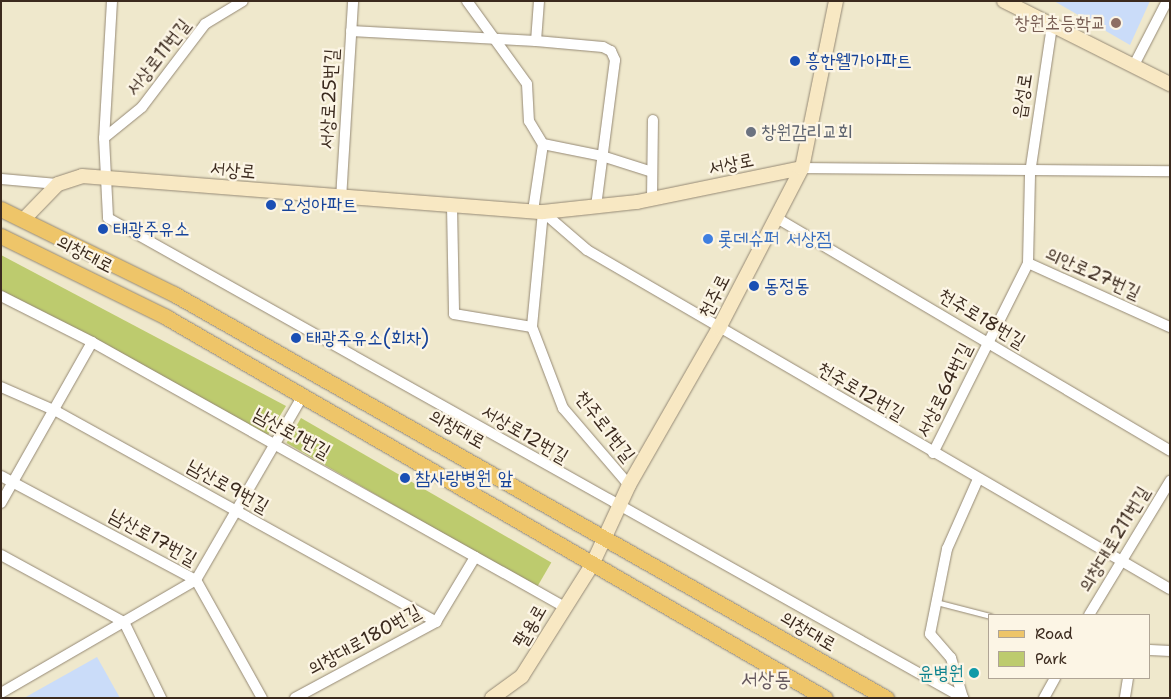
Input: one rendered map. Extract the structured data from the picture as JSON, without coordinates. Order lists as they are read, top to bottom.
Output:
{
  "streets": {
    "main road": [
      "서상로",
      "의창대로",
      "천주로",
      "팔용로"
    ],
    "street": [
      "서상로11번길",
      "읍성로",
      "서상로25번길",
      "의안로27번길",
      "천주로18번길",
      "서상로64번길",
      "천주로12번길",
      "천주로1번길",
      "남산로1번길",
      "서상로12번길",
      "남산로9번길",
      "남산로17번길",
      "의창대로211번길",
      "의창대로180번길"
    ]
  },
  "crossings": [
    ["서상로11번길", "서상로"],
    ["서상로11번길", "서상로12번길"],
    ["읍성로", "서상로"],
    ["읍성로", "서상로64번길"],
    ["서상로25번길", "서상로"],
    ["서상로", "의창대로"],
    ["서상로", "천주로"],
    ["서상로", "서상로64번길"],
    ["서상로", "천주로12번길"],
    ["서상로", "천주로1번길"],
    ["서상로", "서상로12번길"],
    ["의창대로", "천주로"],
    ["의창대로", "팔용로"],
    ["의안로27번길", "서상로64번길"],
    ["천주로", "천주로18번길"],
    ["천주로", "천주로12번길"],
    ["천주로", "천주로1번길"],
    ["천주로", "서상로12번길"],
    ["천주로", "팔용로"],
    ["천주로18번길", "서상로64번길"],
    ["서상로64번길", "천주로12번길"],
    ["천주로12번길", "천주로1번길"],
    ["천주로12번길", "서상로12번길"],
    ["천주로12번길", "의창대로211번길"],
    ["남산로1번길", "팔용로"],
    ["남산로1번길", "의창대로180번길"],
    ["남산로9번길", "의창대로180번길"]
  ],
  "districts": ["서상동"],
  "places": [
    "창원초등학교",
    "흥한웰가아파트",
    "창원감리교회",
    "오성아파트",
    "태광주유소",
    "롯데슈퍼 서상점",
    "동정동",
    "태광주유소(회차)",
    "참사랑병원 앞",
    "윤병원"
  ],
  "legend": ["Road", "Park"]
}
